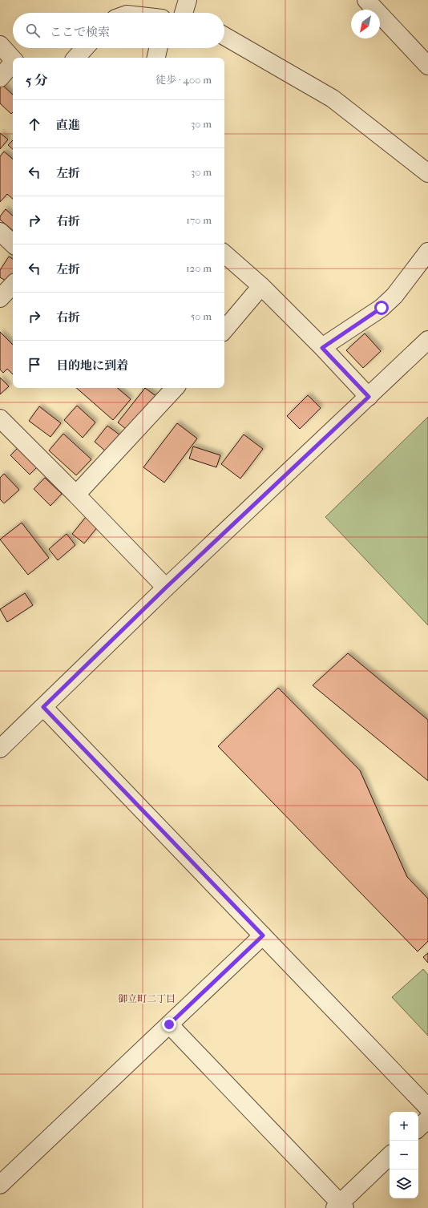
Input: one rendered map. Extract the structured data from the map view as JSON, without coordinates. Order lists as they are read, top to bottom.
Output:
{
  "districts": ["御立町二丁目"],
  "north": "bottom left",
  "page": {
    "search": "ここで検索",
    "heading": ["5 分", "徒歩 · 400 m"],
    "list": [
      ["直進", "30 m"],
      ["左折", "30 m"],
      ["右折", "170 m"],
      ["左折", "120 m"],
      ["右折", "50 m"],
      "目的地に到着"
    ],
    "map_buttons": ["+", "−"]
  }
}
